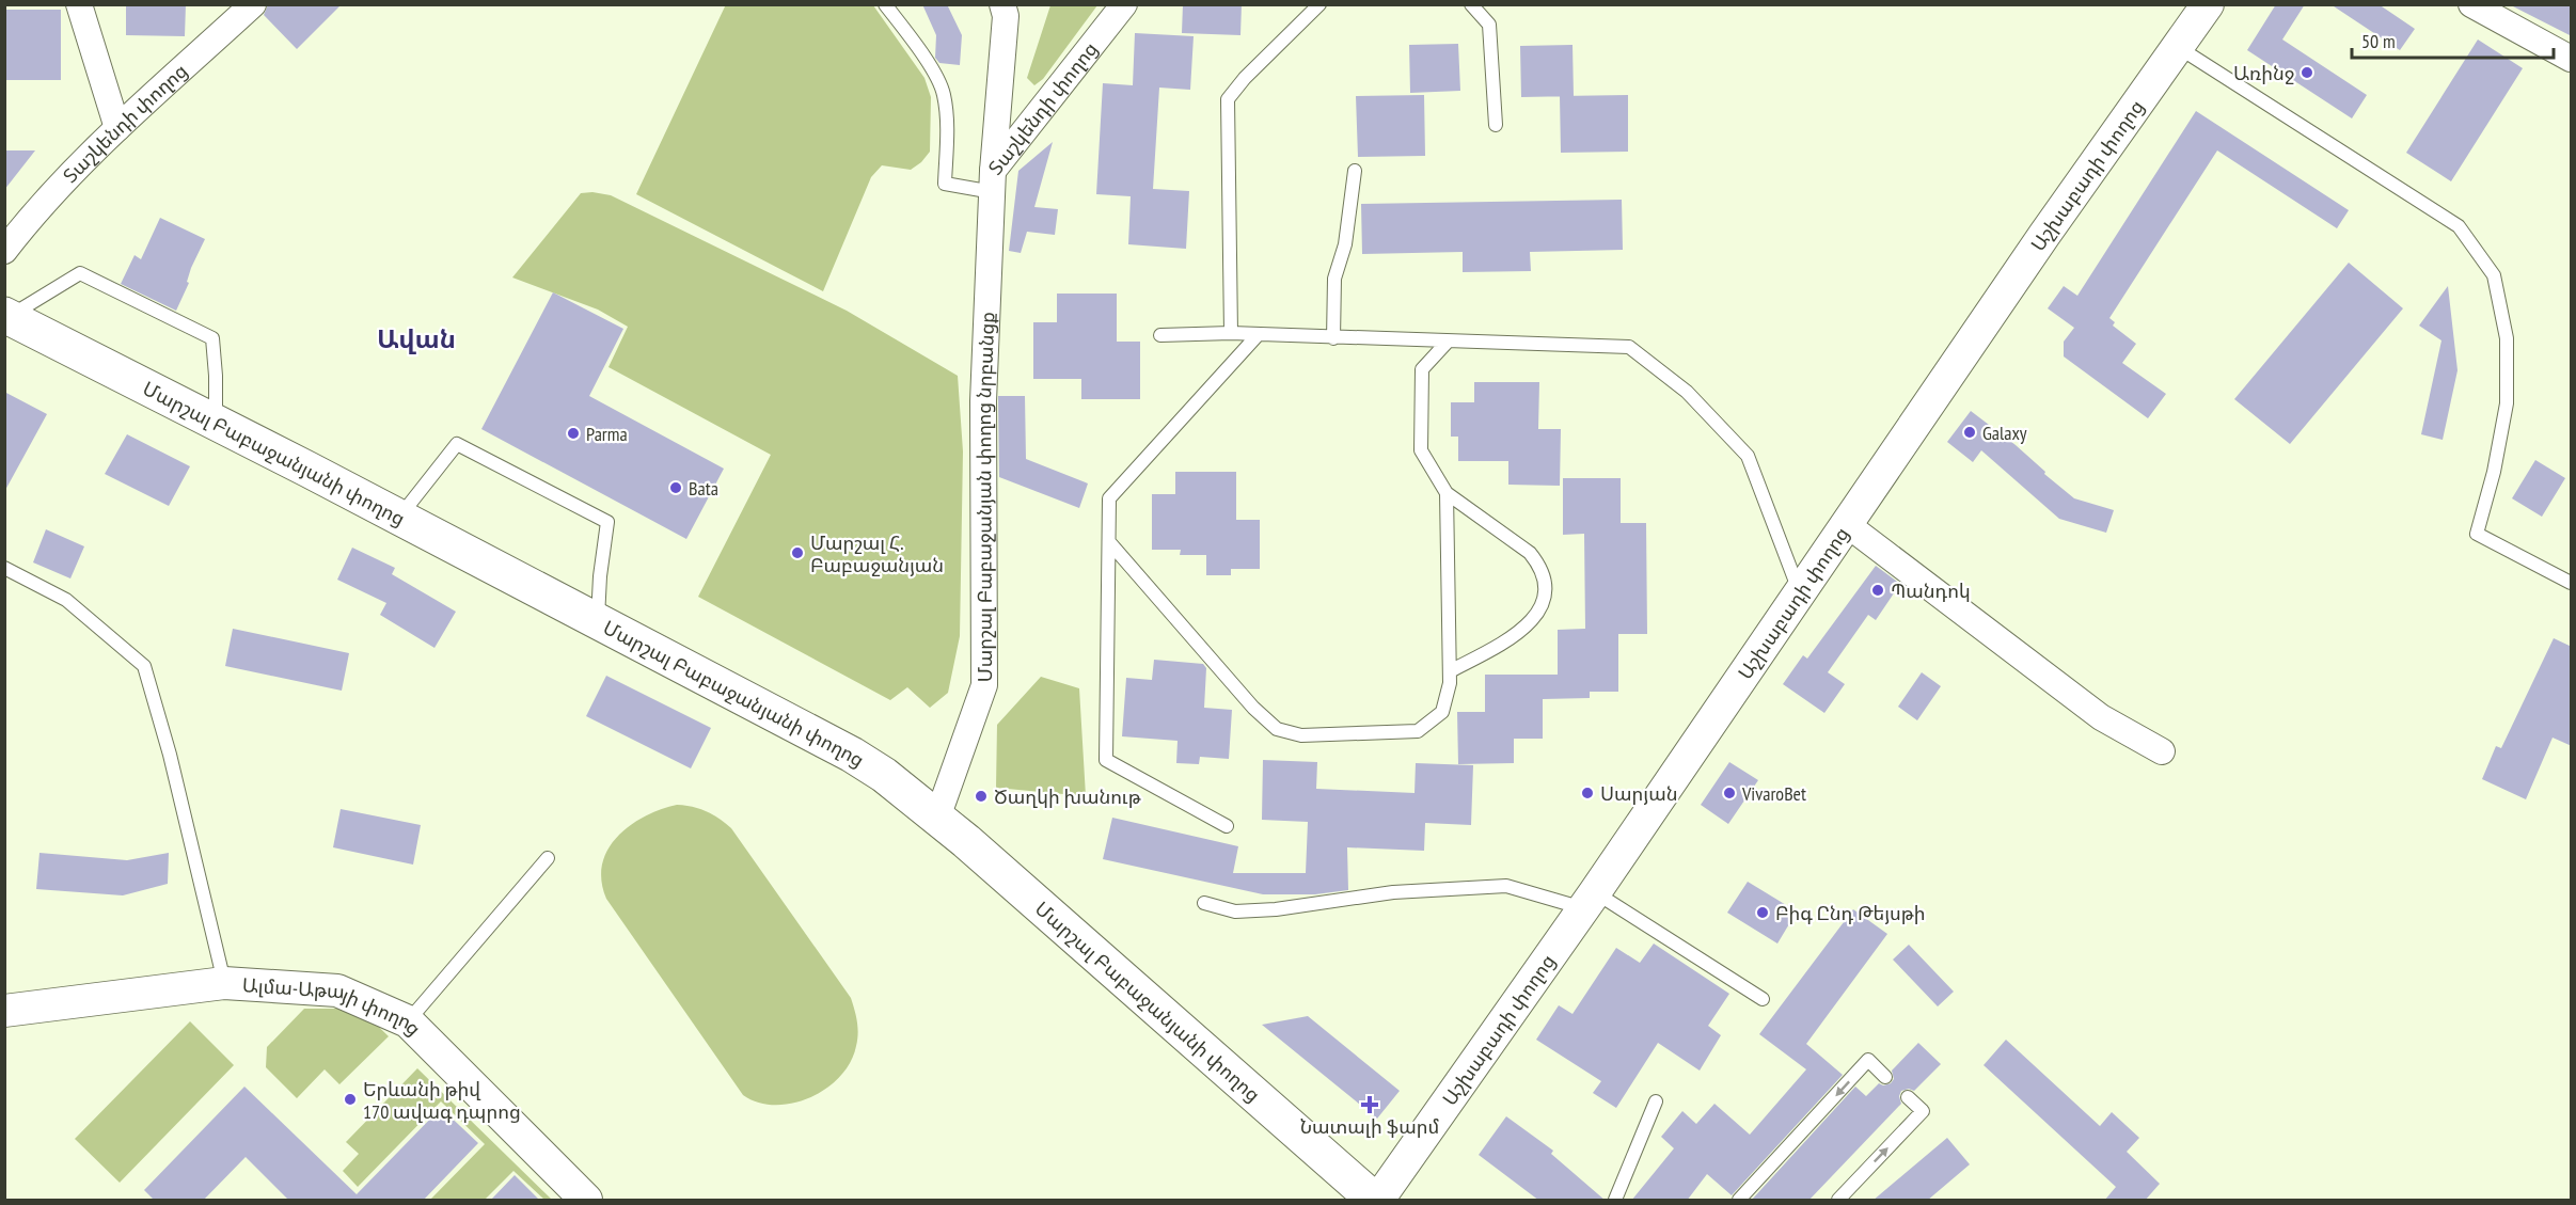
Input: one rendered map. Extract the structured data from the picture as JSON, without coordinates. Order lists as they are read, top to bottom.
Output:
{
  "streets": {
    "main road": ["Մարշալ Բաբաջանյանի փողոց"],
    "street": [
      "Տաշկենդի փողոց",
      "Աշխաբադի փողոց",
      "Մարշալ Բաբաջանյան փողոց նրբանցք",
      "Ալմա-Աթայի փողոց"
    ]
  },
  "crossings": [
    ["Տաշկենդի փողոց", "Մարշալ Բաբաջանյան փողոց նրբանցք"],
    ["Աշխաբադի փողոց", "Մարշալ Բաբաջանյանի փողոց"],
    ["Մարշալ Բաբաջանյանի փողոց", "Մարշալ Բաբաջանյան փողոց նրբանցք"]
  ],
  "districts": ["Ավան"],
  "places": {
    "other": [
      "Առինջ",
      "Galaxy",
      "Parma",
      "Bata",
      "Մարշալ Հ. Բաբաջանյան",
      "Պանդոկ",
      "Սարյան",
      "VivaroBet",
      "Ծաղկի խանութ",
      "Բիգ Ընդ Թեյսթի",
      "Երևանի թիվ 170 ավագ դպրոց"
    ],
    "health": ["Նատալի ֆարմ"]
  },
  "scale_bar": "50 m"
}
